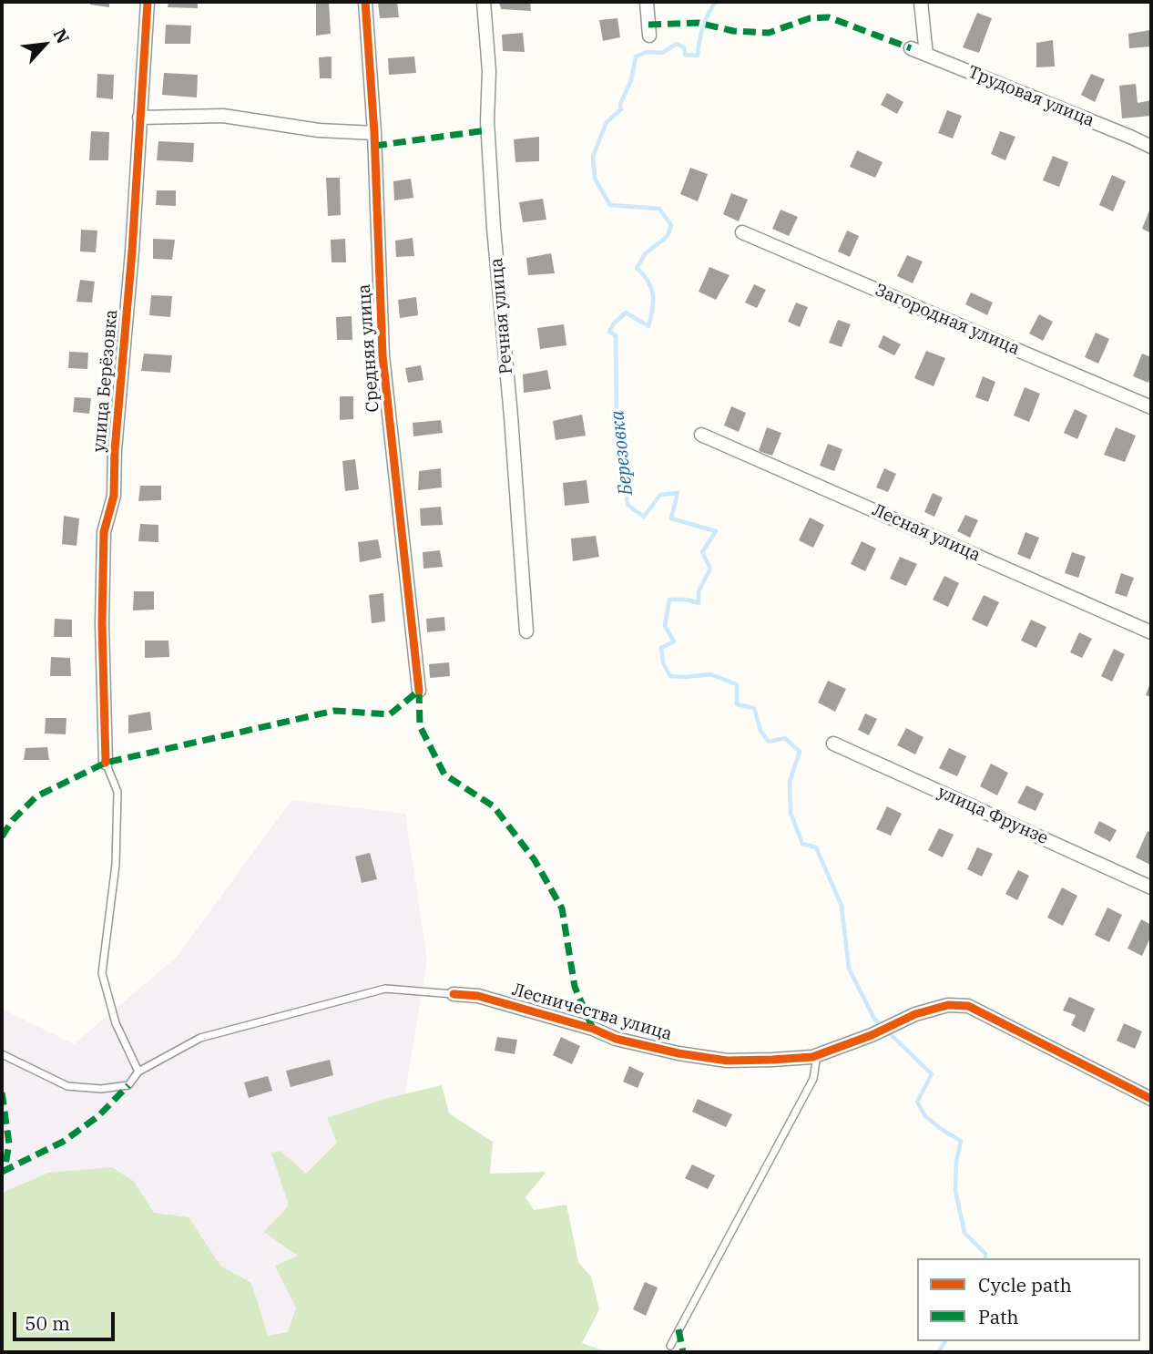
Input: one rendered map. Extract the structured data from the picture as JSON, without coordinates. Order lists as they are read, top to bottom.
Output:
{
  "streets": {
    "street": [
      "Трудовая улица",
      "Речная улица",
      "Загородная улица",
      "Средняя улица",
      "улица Берёзовка",
      "Лесная улица",
      "улица Фрунзе",
      "Лесничества улица"
    ]
  },
  "water": ["Березовка"],
  "legend": ["Cycle path", "Path"],
  "scale_bar": "50 m",
  "north": "top right"
}
